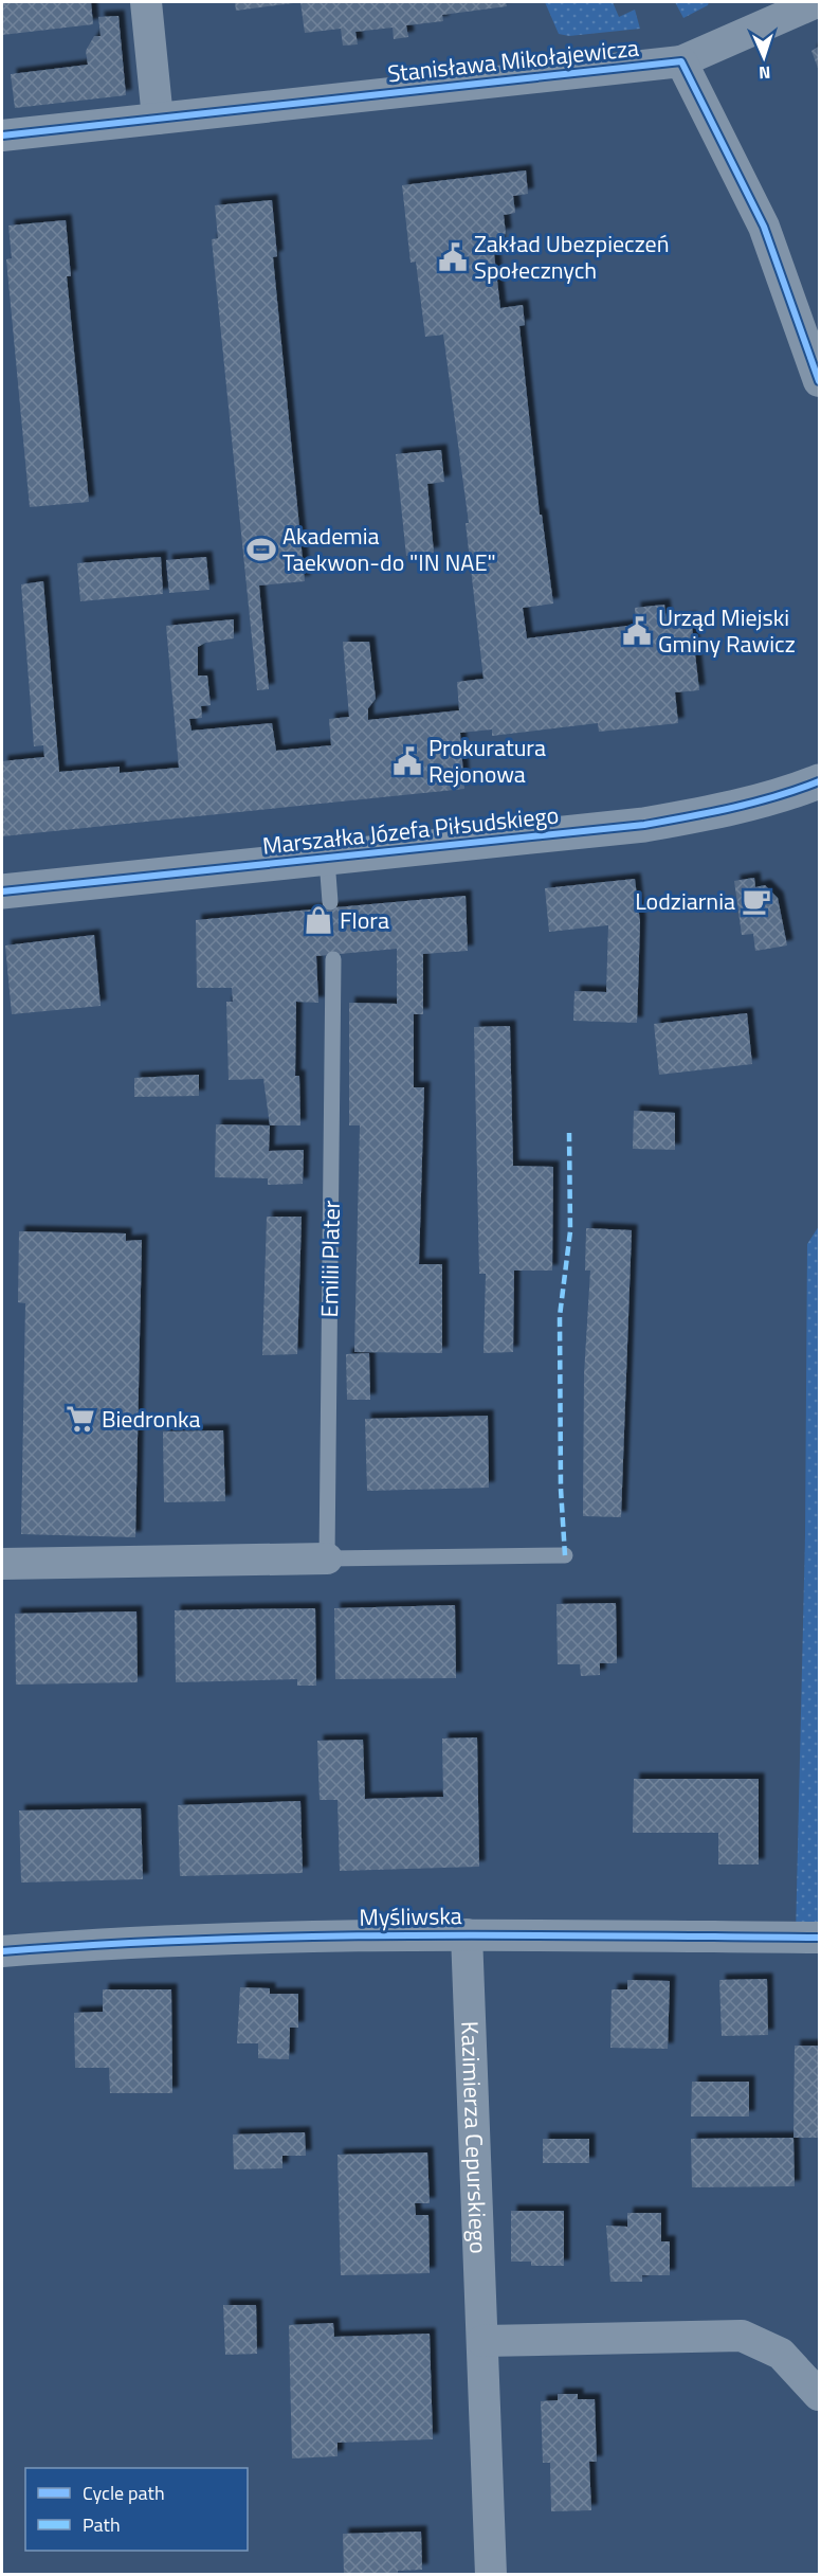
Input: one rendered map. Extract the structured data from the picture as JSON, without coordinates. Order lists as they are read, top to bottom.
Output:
{
  "streets": {
    "street": [
      "Stanisława Mikołajewicza",
      "Marszałka Józefa Piłsudskiego",
      "Myśliwska",
      "Kazimierza Cepurskiego"
    ],
    "lane": ["Emilii Plater"]
  },
  "crossings": [
    ["Myśliwska", "Kazimierza Cepurskiego"]
  ],
  "places": {
    "public building": ["Zakład Ubezpieczeń Społecznych", "Urząd Miejski Gminy Rawicz", "Prokuratura Rejonowa"],
    "sports": ["Akademia Taekwon-do \"IN NAE\""],
    "cafe": ["Lodziarnia"],
    "shop": ["Flora"],
    "supermarket": ["Biedronka"]
  },
  "legend": ["Cycle path", "Path"],
  "north": "bottom"
}
